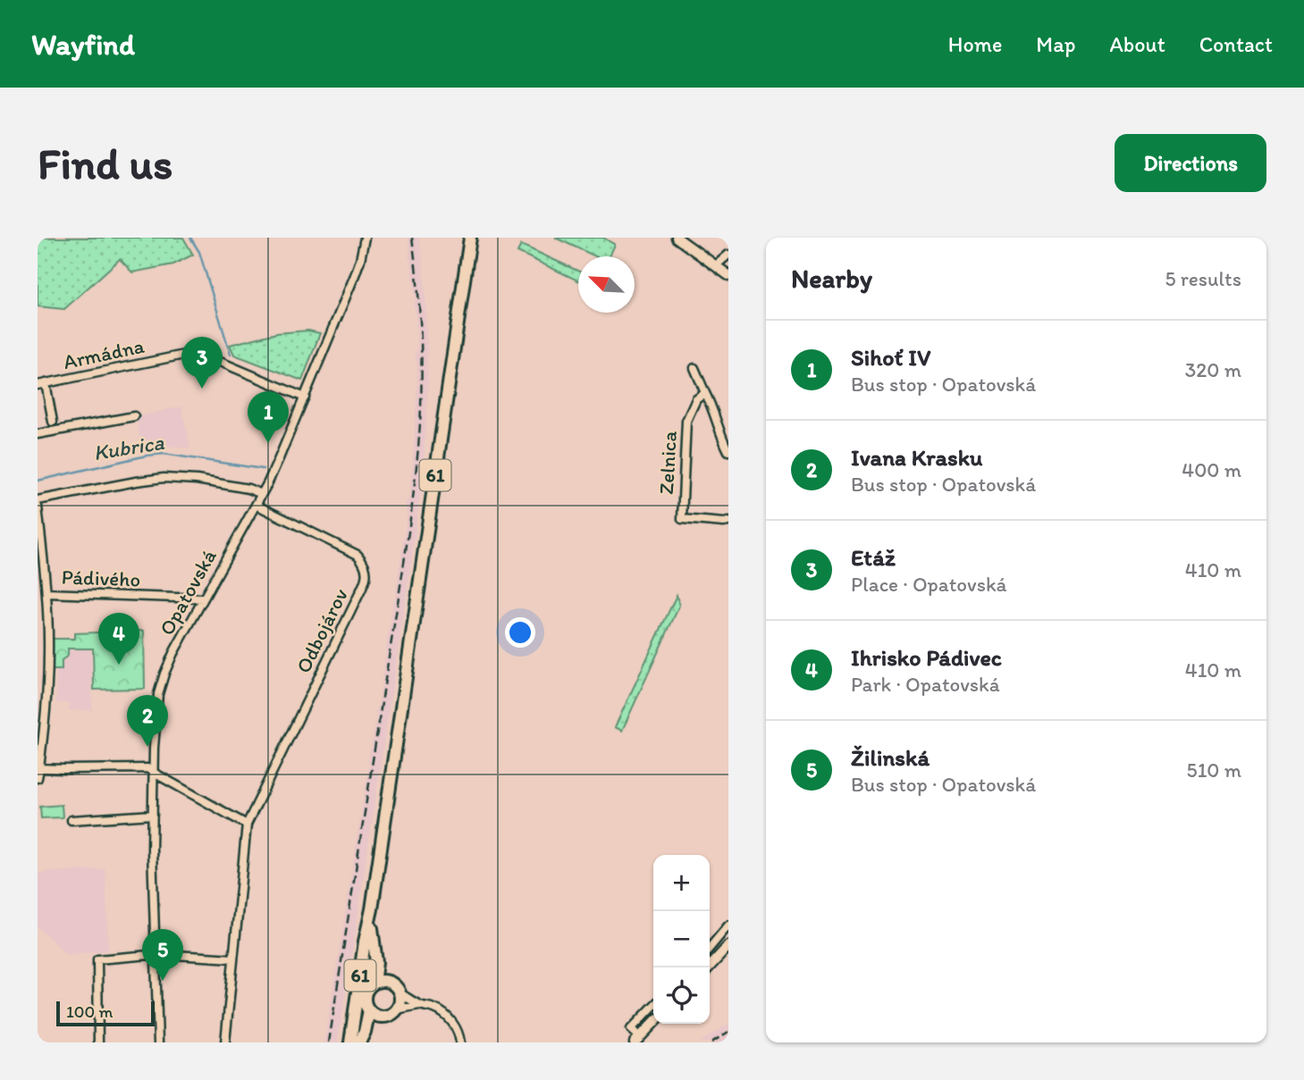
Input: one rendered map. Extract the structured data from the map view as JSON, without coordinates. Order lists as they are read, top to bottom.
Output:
{
  "streets": {
    "main road": ["61"],
    "street": [
      "Armádna",
      "Zelnica",
      "Pádivého",
      "Opatovská",
      "Odbojárov"
    ]
  },
  "crossings": [
    ["Armádna", "Opatovská"],
    ["Pádivého", "Opatovská"],
    ["Opatovská", "Odbojárov"]
  ],
  "water": ["Kubrica"],
  "scale_bar": "100 m",
  "north": "top left",
  "page": {
    "header": "Wayfind",
    "nav": [
      "Home",
      "Map",
      "About",
      "Contact"
    ],
    "buttons": "Directions",
    "title": "Find us",
    "heading": ["Nearby", "5 results"],
    "list": [
      {
        "mark": "1",
        "name": "Sihoť IV",
        "note": "Bus stop · Opatovská",
        "value": "320 m"
      },
      {
        "mark": "2",
        "name": "Ivana Krasku",
        "note": "Bus stop · Opatovská",
        "value": "400 m"
      },
      {
        "mark": "3",
        "name": "Etáž",
        "note": "Place · Opatovská",
        "value": "410 m"
      },
      {
        "mark": "4",
        "name": "Ihrisko Pádivec",
        "note": "Park · Opatovská",
        "value": "410 m"
      },
      {
        "mark": "5",
        "name": "Žilinská",
        "note": "Bus stop · Opatovská",
        "value": "510 m"
      }
    ],
    "pins": [
      "3",
      "1",
      "4",
      "2",
      "5"
    ],
    "map_buttons": ["+", "−"],
    "scale": "100 m"
  }
}
